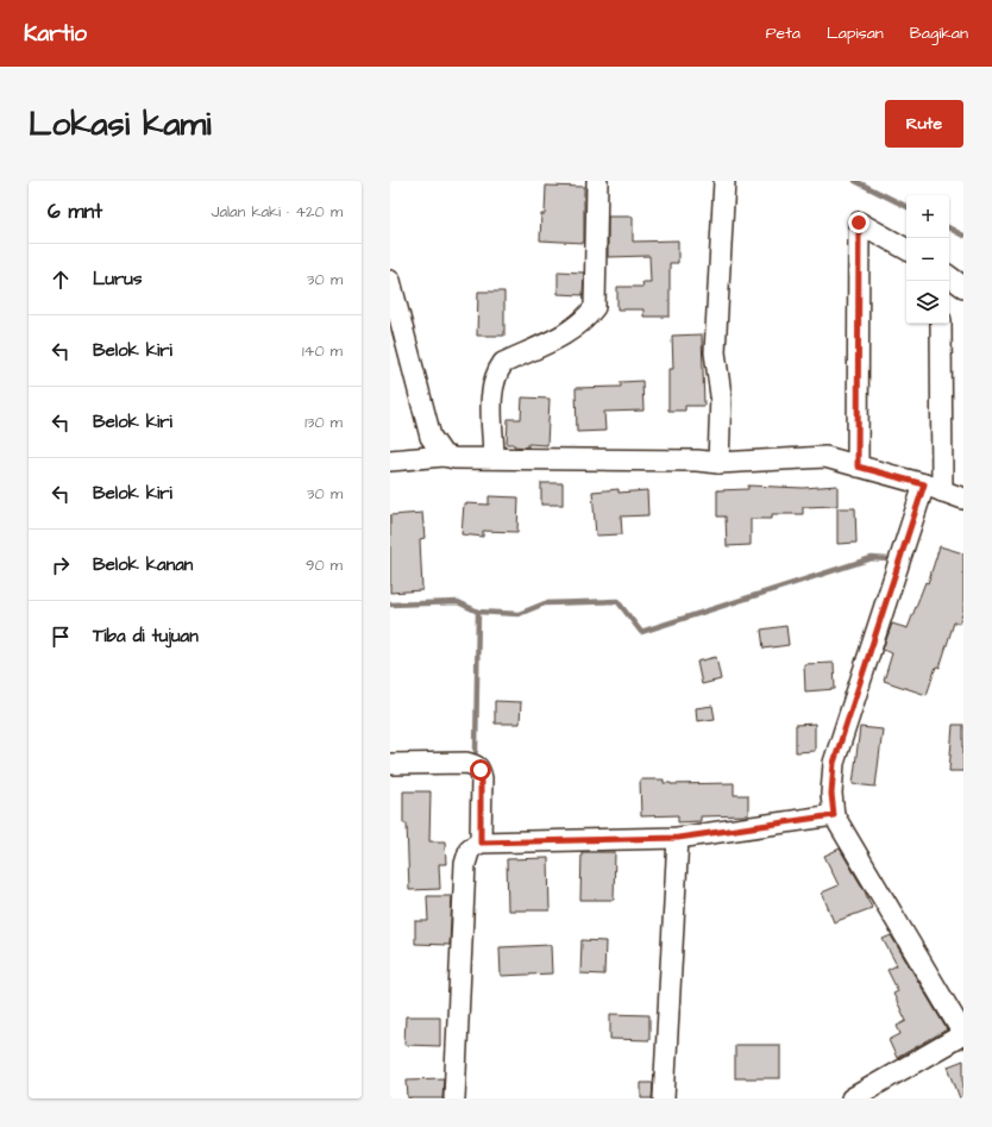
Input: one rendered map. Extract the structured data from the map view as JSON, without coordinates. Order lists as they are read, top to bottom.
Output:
{
  "page": {
    "header": "Kartio",
    "nav": ["Peta", "Lapisan", "Bagikan"],
    "buttons": "Rute",
    "title": "Lokasi kami",
    "heading": ["6 mnt", "Jalan kaki · 420 m"],
    "map_buttons": ["+", "−"],
    "list": [
      ["Lurus", "30 m"],
      ["Belok kiri", "140 m"],
      ["Belok kiri", "130 m"],
      ["Belok kiri", "30 m"],
      ["Belok kanan", "90 m"],
      "Tiba di tujuan"
    ]
  }
}
